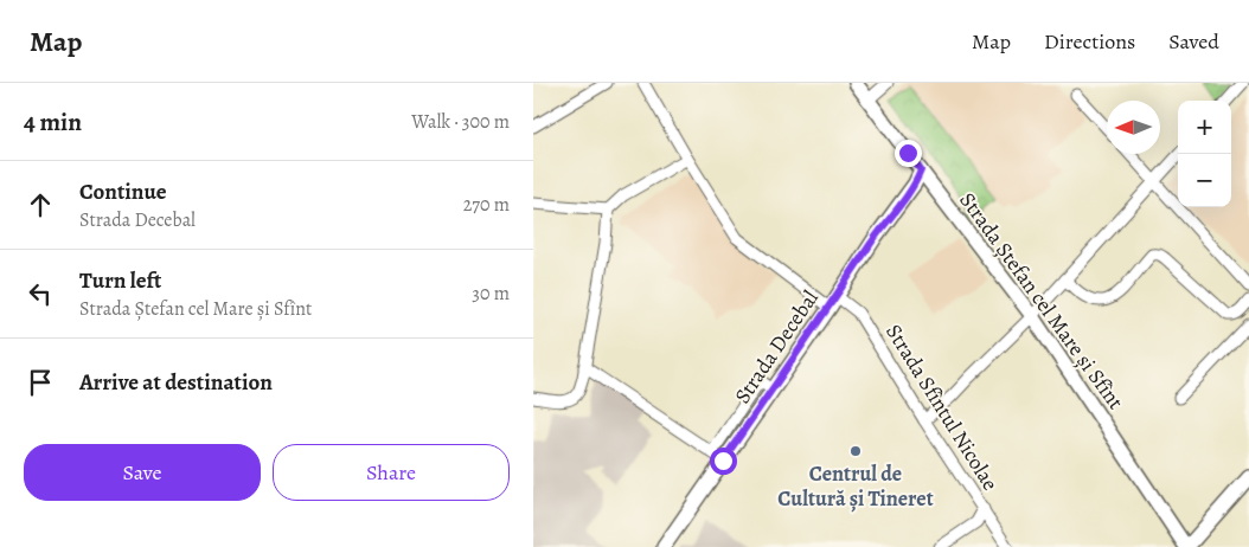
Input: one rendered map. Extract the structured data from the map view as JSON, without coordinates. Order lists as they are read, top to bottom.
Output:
{
  "streets": {
    "main road": ["Strada Ștefan cel Mare și Sfînt", "Strada Decebal"],
    "street": ["Strada Sfîntul Nicolae"]
  },
  "crossings": [
    ["Strada Ștefan cel Mare și Sfînt", "Strada Decebal"],
    ["Strada Decebal", "Strada Sfîntul Nicolae"]
  ],
  "places": ["Centrul de Cultură și Tineret"],
  "north": "left",
  "page": {
    "header": "Map",
    "nav": ["Map", "Directions", "Saved"],
    "heading": ["4 min", "Walk · 300 m"],
    "map_buttons": ["+", "−"],
    "list": [
      ["Continue", "Strada Decebal", "270 m"],
      ["Turn left", "Strada Ștefan cel Mare și Sfînt", "30 m"],
      "Arrive at destination"
    ],
    "buttons": ["Save", "Share"]
  }
}
